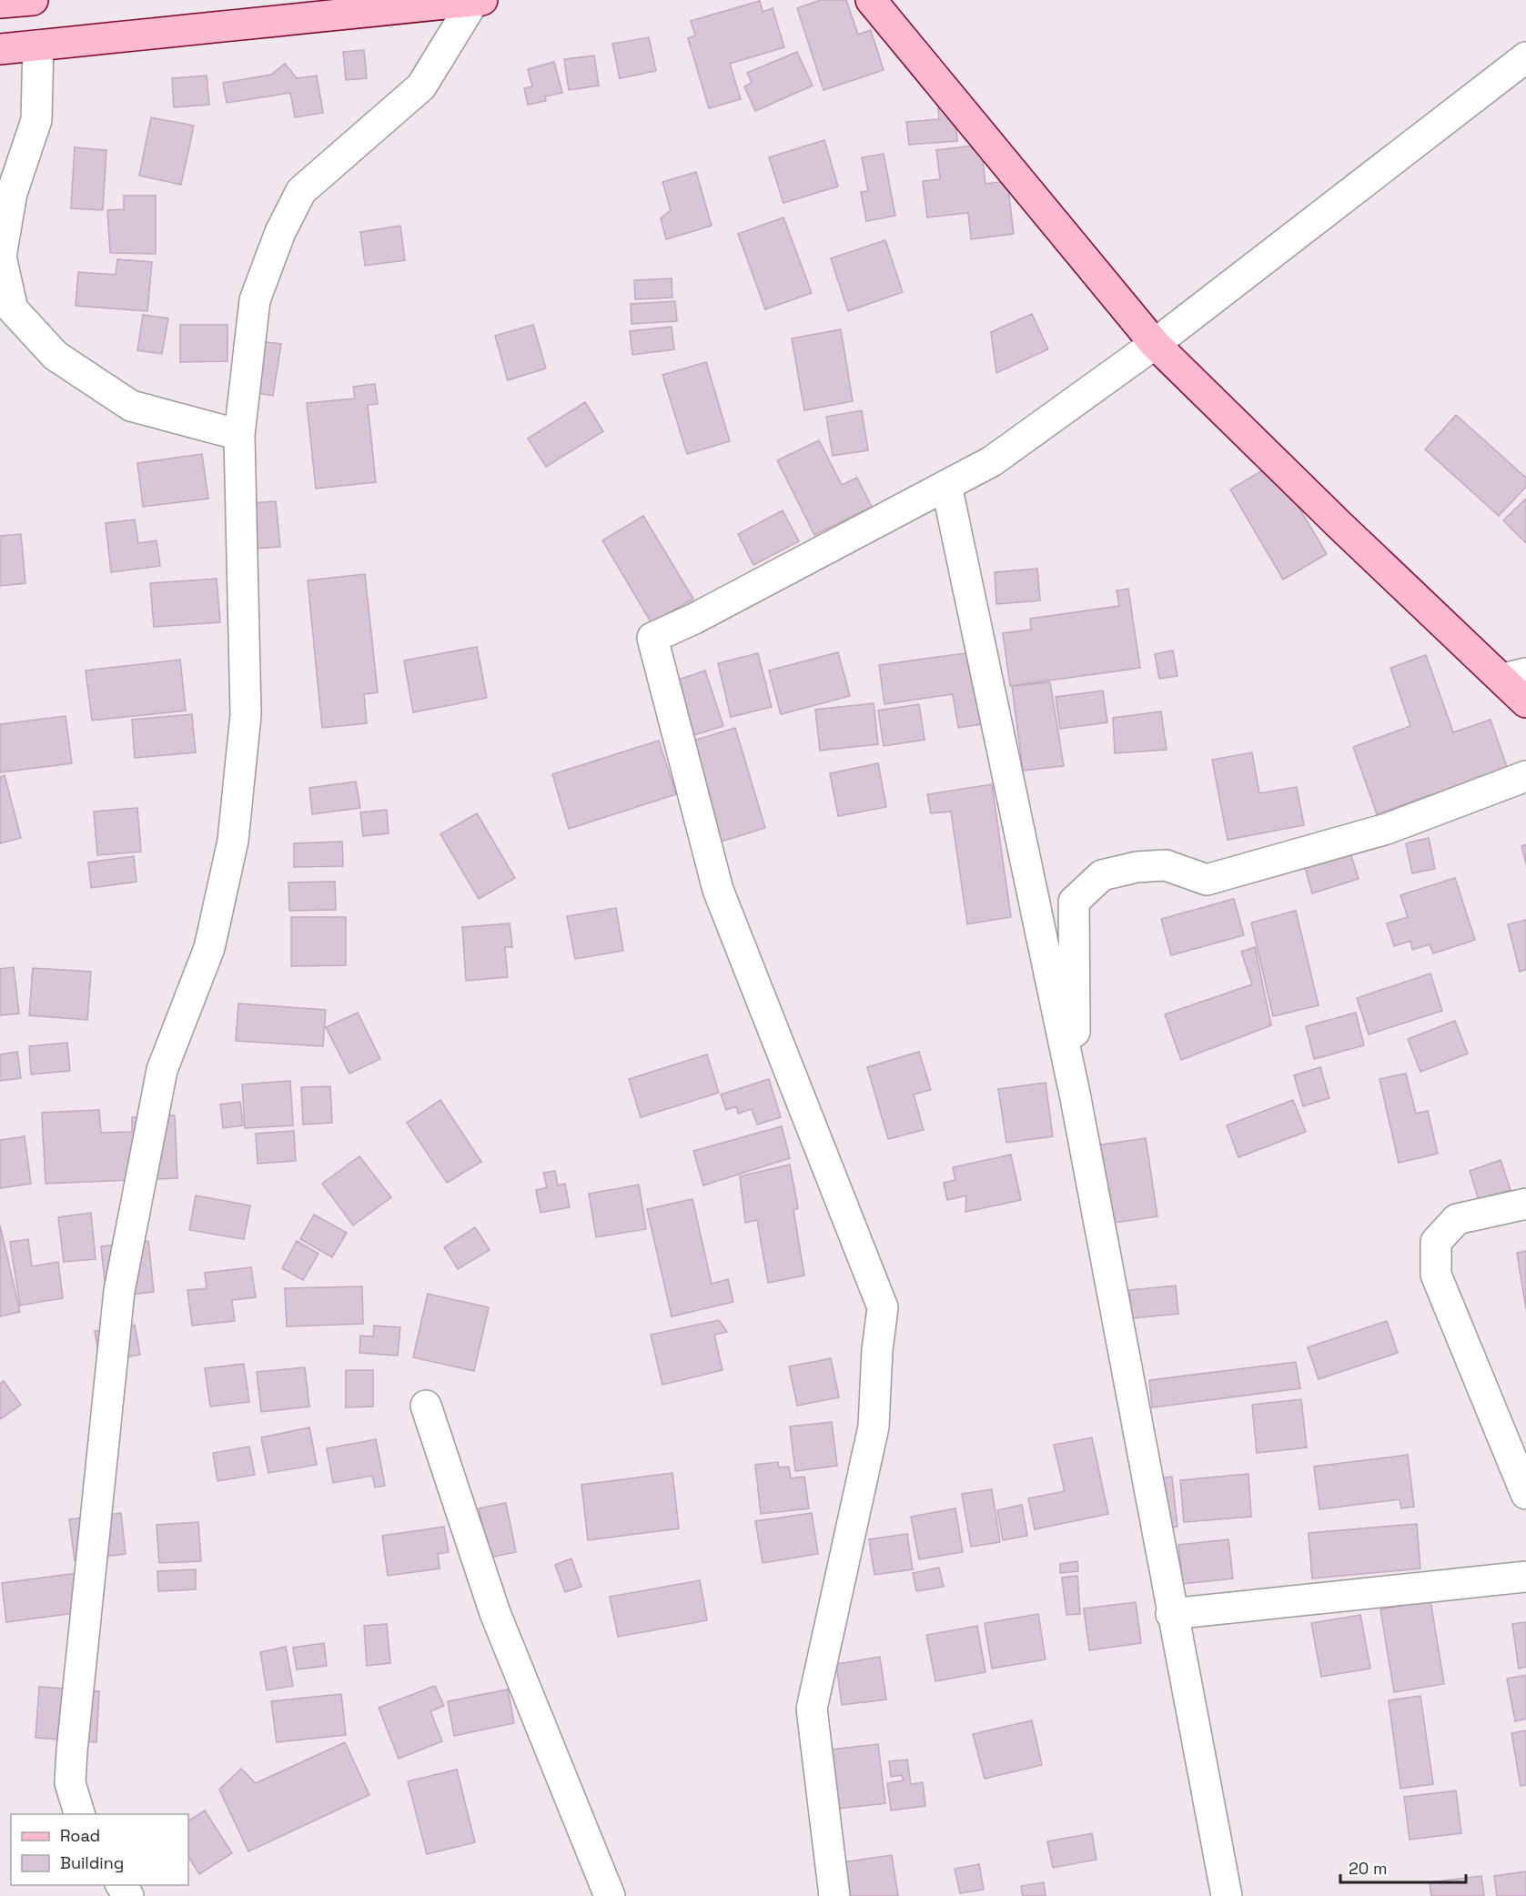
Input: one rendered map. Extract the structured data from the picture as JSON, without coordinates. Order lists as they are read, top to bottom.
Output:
{
  "legend": ["Road", "Building"],
  "scale_bar": "20 m"
}
